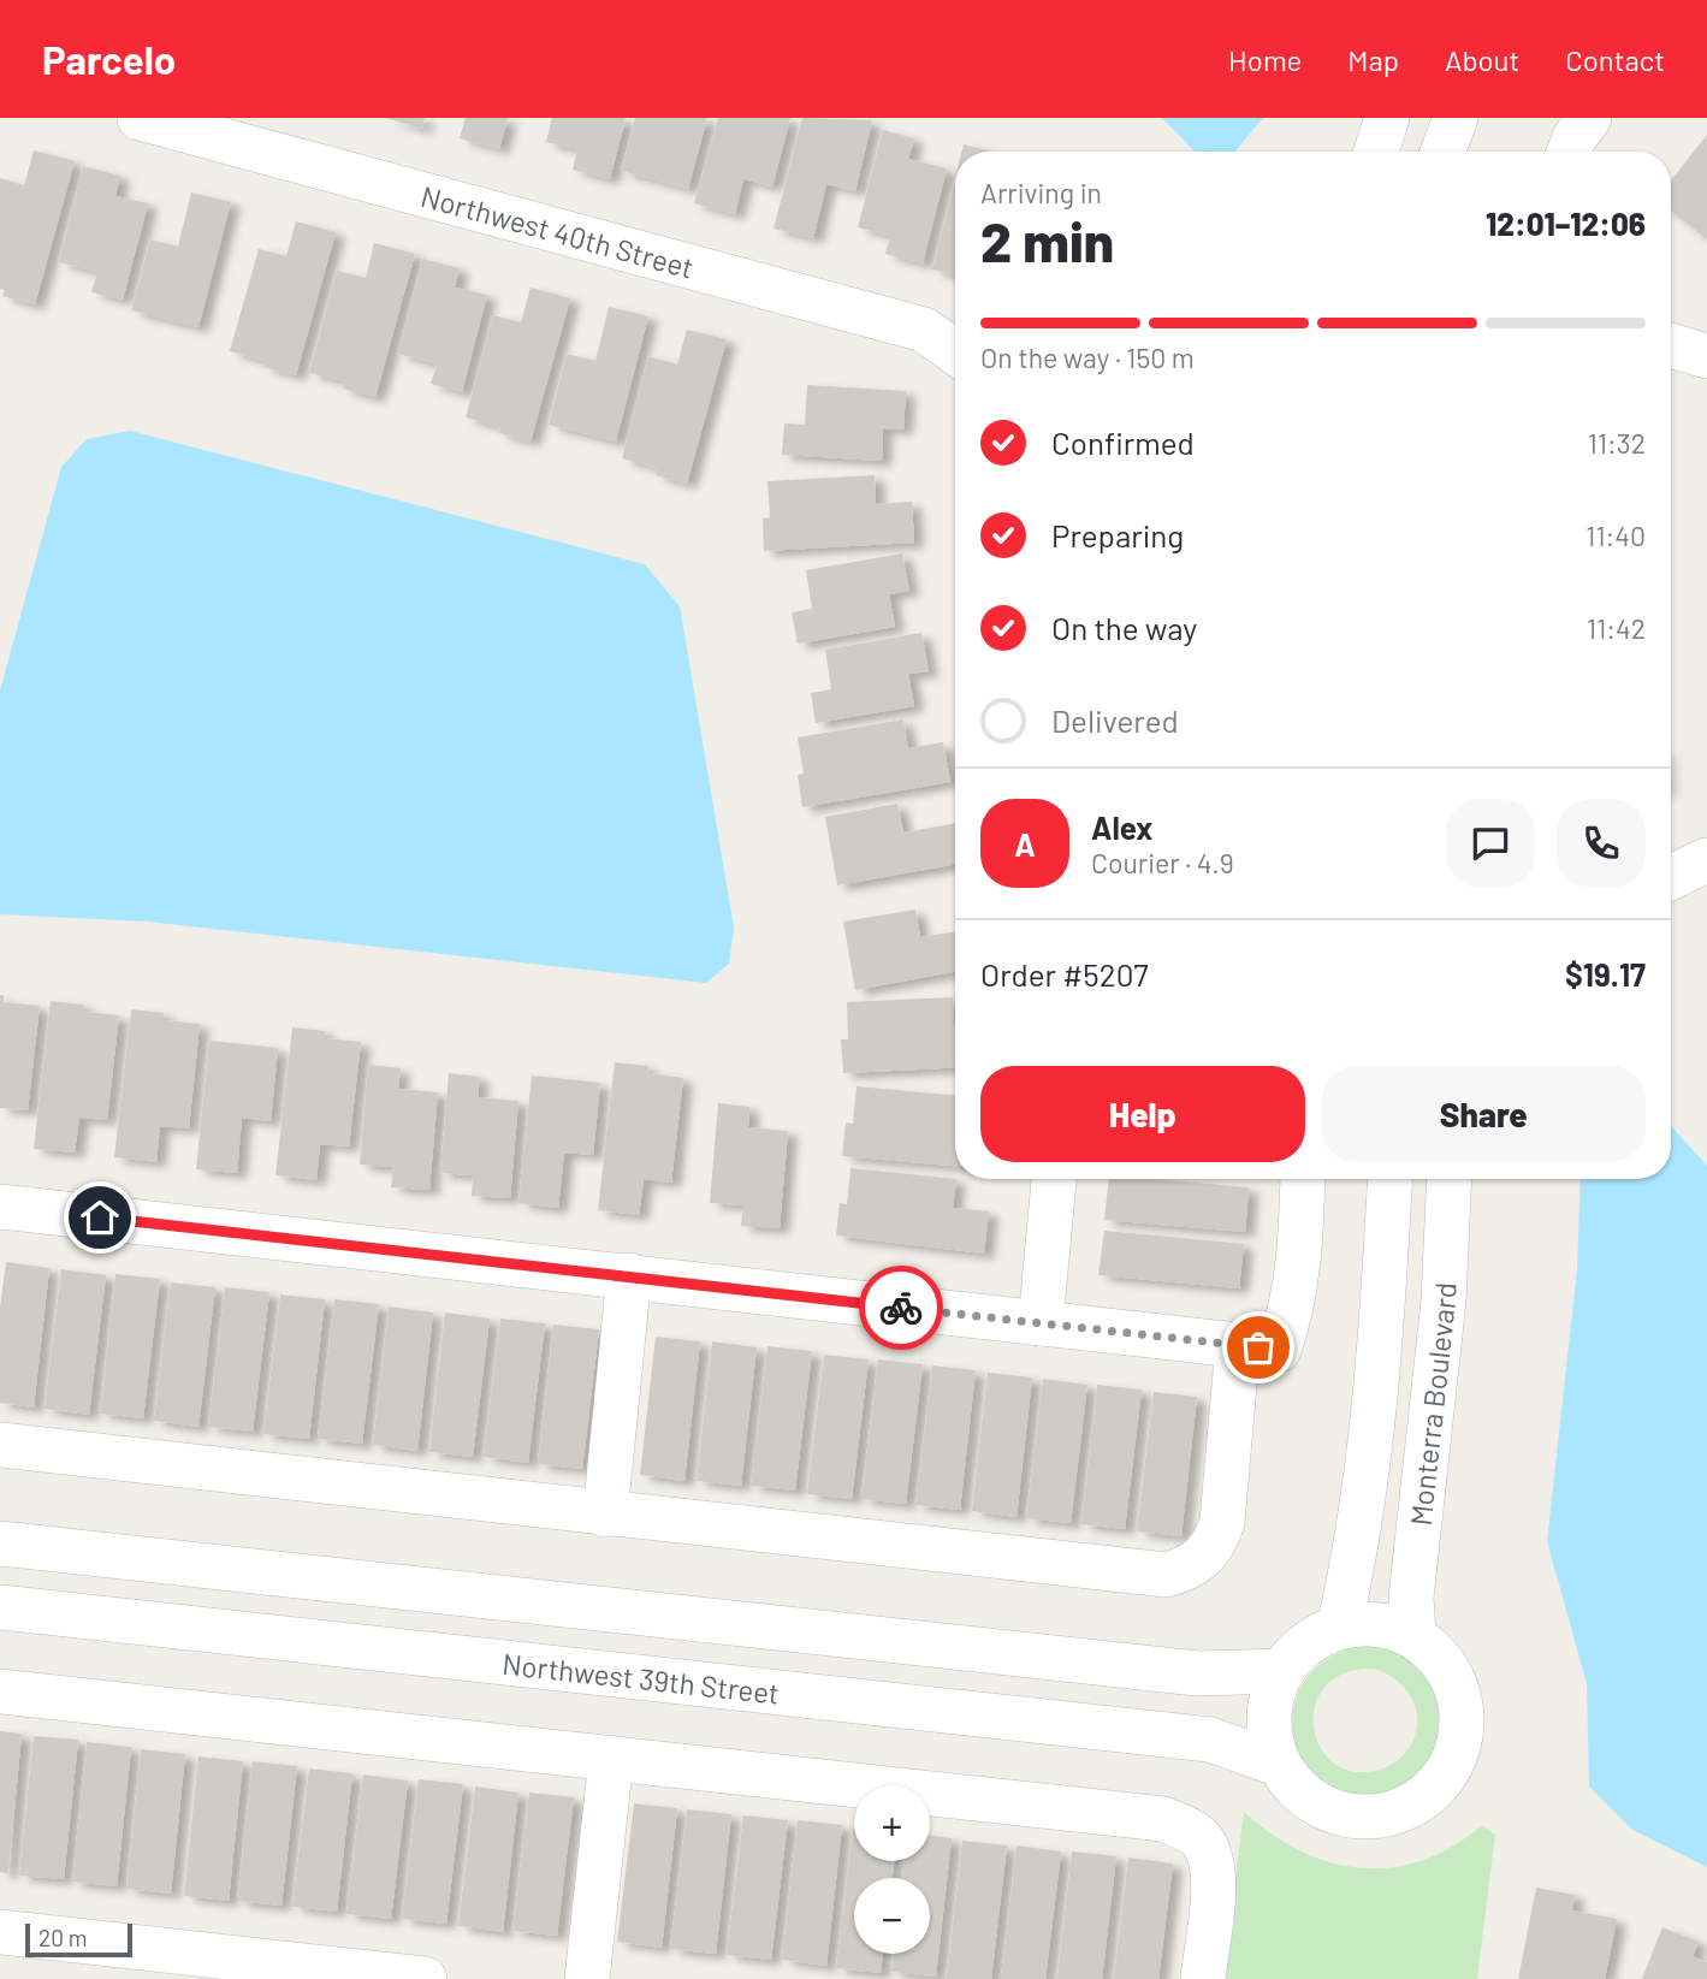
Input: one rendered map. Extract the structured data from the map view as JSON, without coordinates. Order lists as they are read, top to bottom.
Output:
{
  "streets": {
    "street": ["Northwest 40th Street", "Monterra Boulevard", "Northwest 39th Street"]
  },
  "crossings": [
    ["Monterra Boulevard", "Northwest 39th Street"]
  ],
  "scale_bar": "20 m",
  "page": {
    "header": "Parcelo",
    "nav": [
      "Home",
      "Map",
      "About",
      "Contact"
    ],
    "heading": ["2 min", "Arriving in", "12:01–12:06"],
    "panel": [
      "Alex",
      "Courier · 4.9",
      "Order #5207",
      "$19.17"
    ],
    "bar": "On the way · 150 m",
    "list": [
      ["Confirmed", "11:32"],
      ["Preparing", "11:40"],
      ["On the way", "11:42"],
      "Delivered"
    ],
    "round": "A",
    "buttons": ["Help", "Share"],
    "map_buttons": ["+", "−"],
    "scale": "20 m"
  }
}
